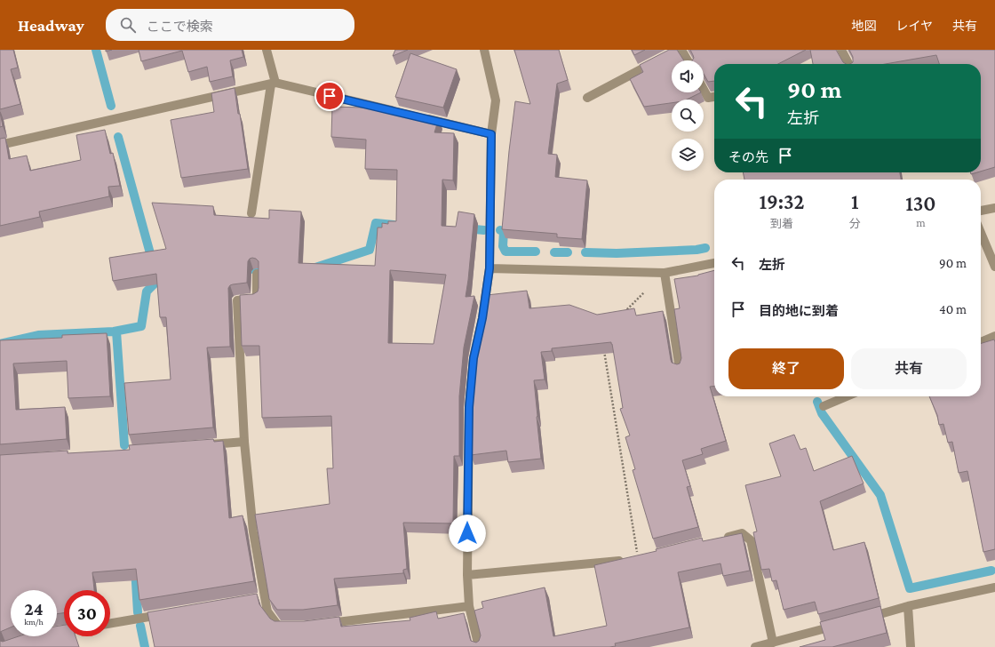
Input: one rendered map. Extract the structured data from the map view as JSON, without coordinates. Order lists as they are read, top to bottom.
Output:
{
  "page": {
    "header": "Headway",
    "search": "ここで検索",
    "nav": ["地図", "レイヤ", "共有"],
    "turn": ["90 m", "左折"],
    "then": "その先",
    "eta": [
      "19:32",
      "到着",
      "1",
      "分",
      "130",
      "m"
    ],
    "list": [
      {
        "name": "左折",
        "value": "90 m"
      },
      {
        "name": "目的地に到着",
        "value": "40 m"
      }
    ],
    "buttons": ["終了", "共有"],
    "speed": "24 km/h",
    "limit": "30"
  }
}
